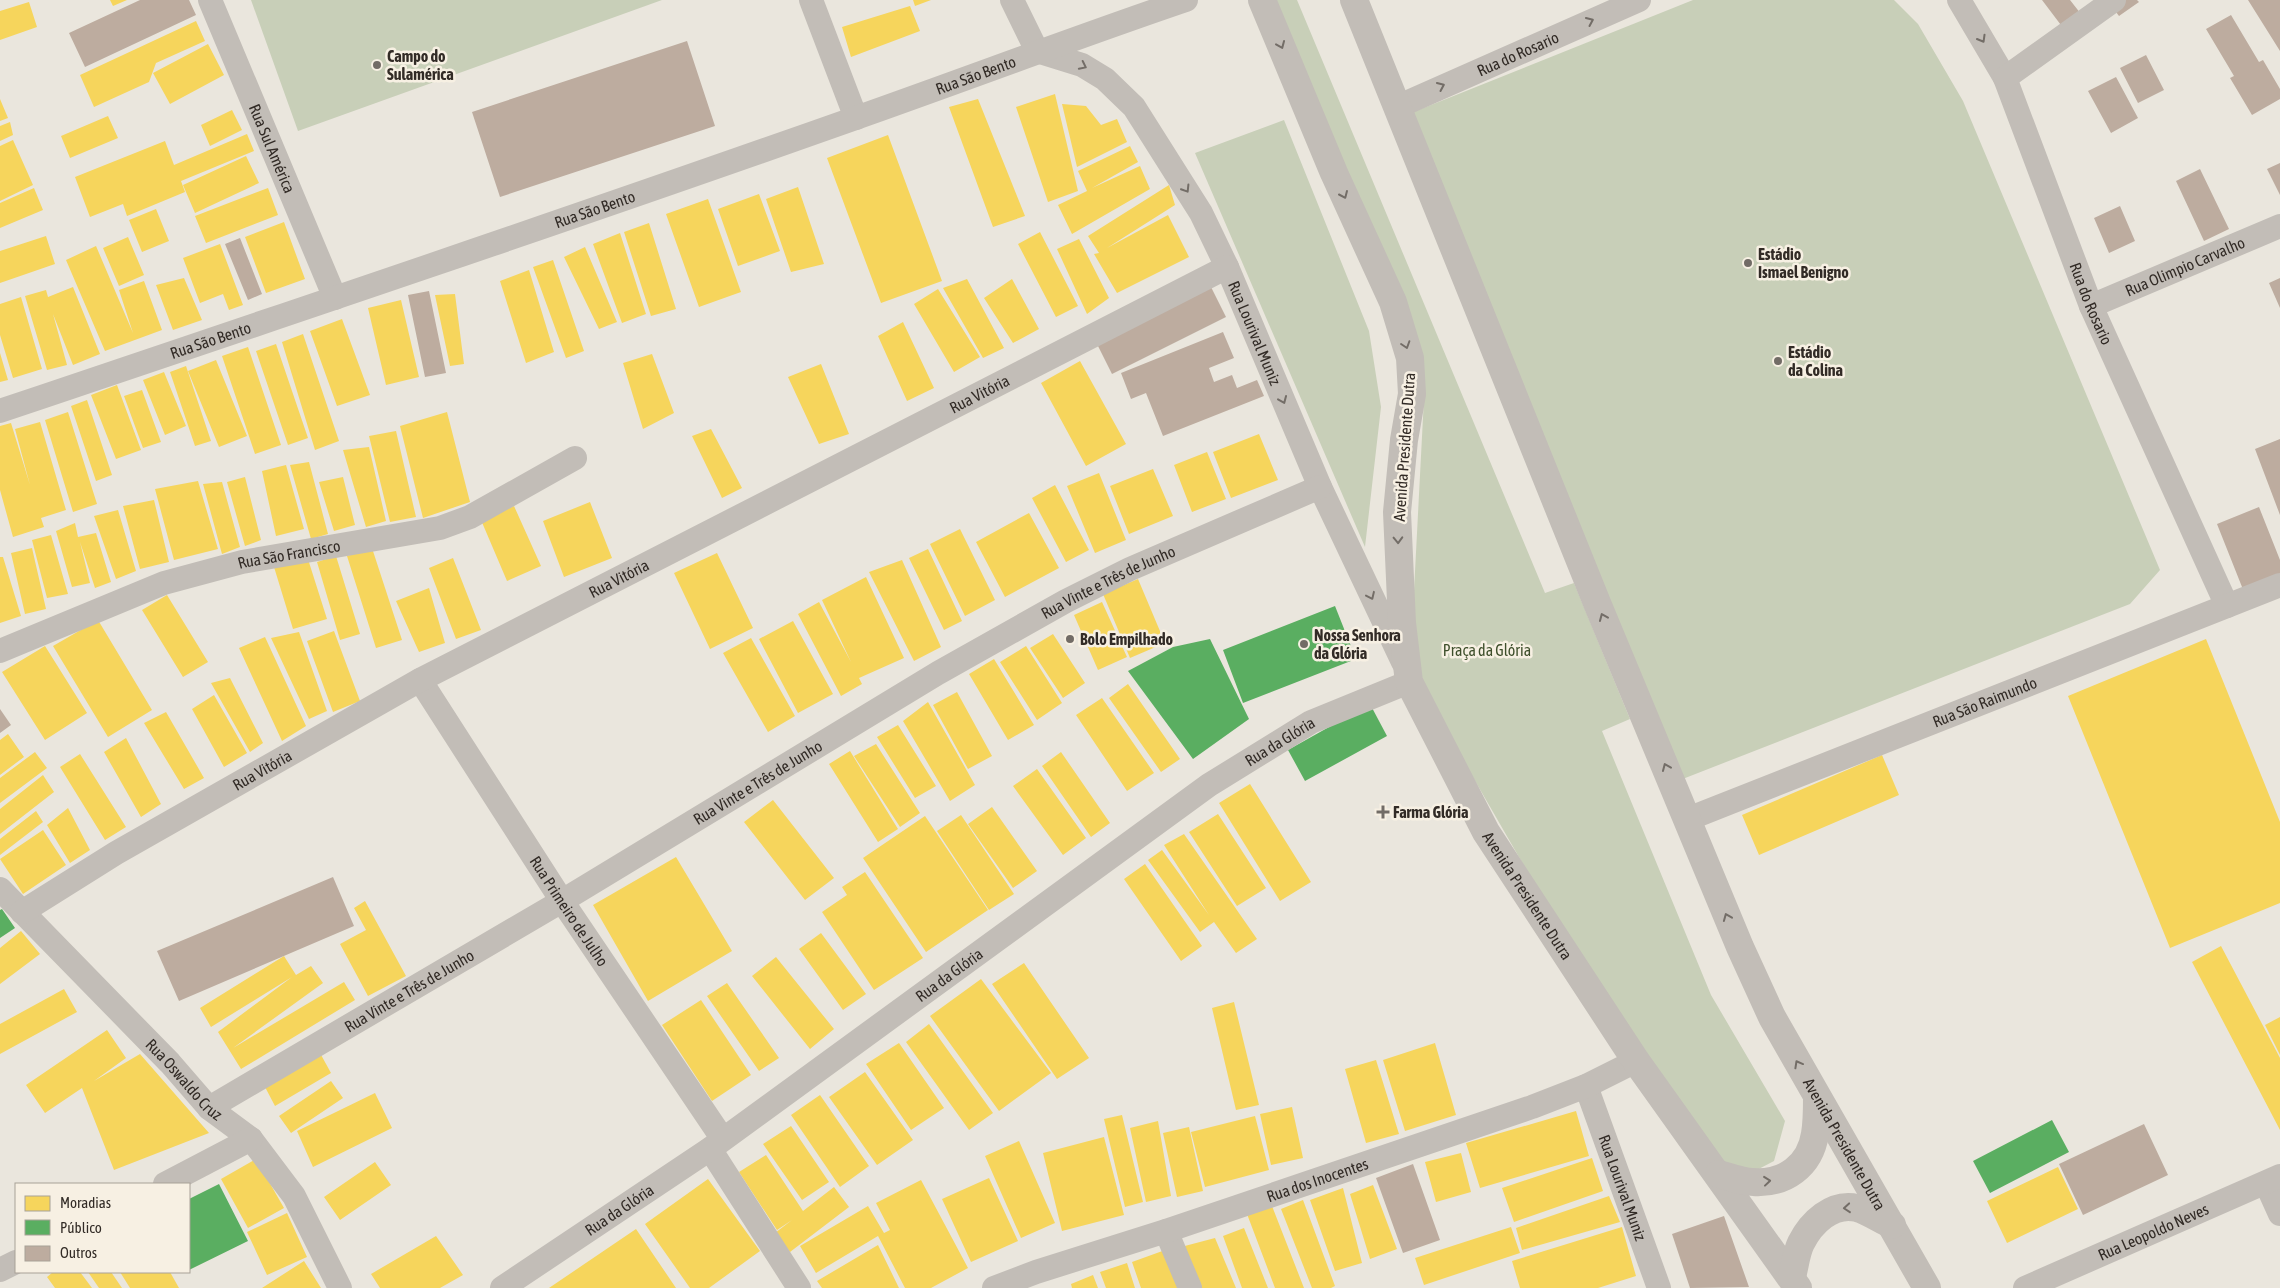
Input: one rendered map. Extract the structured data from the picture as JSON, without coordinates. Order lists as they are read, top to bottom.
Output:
{
  "streets": {
    "street": [
      "Rua do Rosario",
      "Rua São Bento",
      "Rua Sul América",
      "Rua Olimpio Carvalho",
      "Rua Lourival Muniz",
      "Rua Vitória",
      "Avenida Presidente Dutra",
      "Rua São Francisco",
      "Rua Vinte e Três de Junho",
      "Rua São Raimundo",
      "Rua da Glória",
      "Rua Primeiro de Julho",
      "Rua Oswaldo Cruz",
      "Rua dos Inocentes",
      "Rua Leopoldo Neves"
    ]
  },
  "crossings": [
    ["Rua do Rosario", "Rua Olimpio Carvalho"],
    ["Rua do Rosario", "Avenida Presidente Dutra"],
    ["Rua do Rosario", "Rua São Raimundo"],
    ["Rua São Bento", "Rua Sul América"],
    ["Rua São Bento", "Rua Lourival Muniz"],
    ["Rua Lourival Muniz", "Rua Vitória"],
    ["Rua Lourival Muniz", "Avenida Presidente Dutra"],
    ["Rua Lourival Muniz", "Rua Vinte e Três de Junho"],
    ["Rua Lourival Muniz", "Rua da Glória"],
    ["Rua Lourival Muniz", "Rua dos Inocentes"],
    ["Rua Vitória", "Rua Primeiro de Julho"],
    ["Rua Vitória", "Rua Oswaldo Cruz"],
    ["Avenida Presidente Dutra", "Rua São Raimundo"],
    ["Avenida Presidente Dutra", "Rua da Glória"],
    ["Avenida Presidente Dutra", "Rua dos Inocentes"],
    ["Rua Vinte e Três de Junho", "Rua Primeiro de Julho"],
    ["Rua Vinte e Três de Junho", "Rua Oswaldo Cruz"],
    ["Rua da Glória", "Rua Primeiro de Julho"]
  ],
  "one_way": ["Rua Lourival Muniz"],
  "parks": ["Praça da Glória"],
  "places": {
    "other": [
      "Campo do Sulamérica",
      "Estádio Ismael Benigno",
      "Estádio da Colina",
      "Bolo Empilhado",
      "Nossa Senhora da Glória"
    ],
    "health": ["Farma Glória"]
  },
  "legend": ["Moradias", "Público", "Outros"]
}
